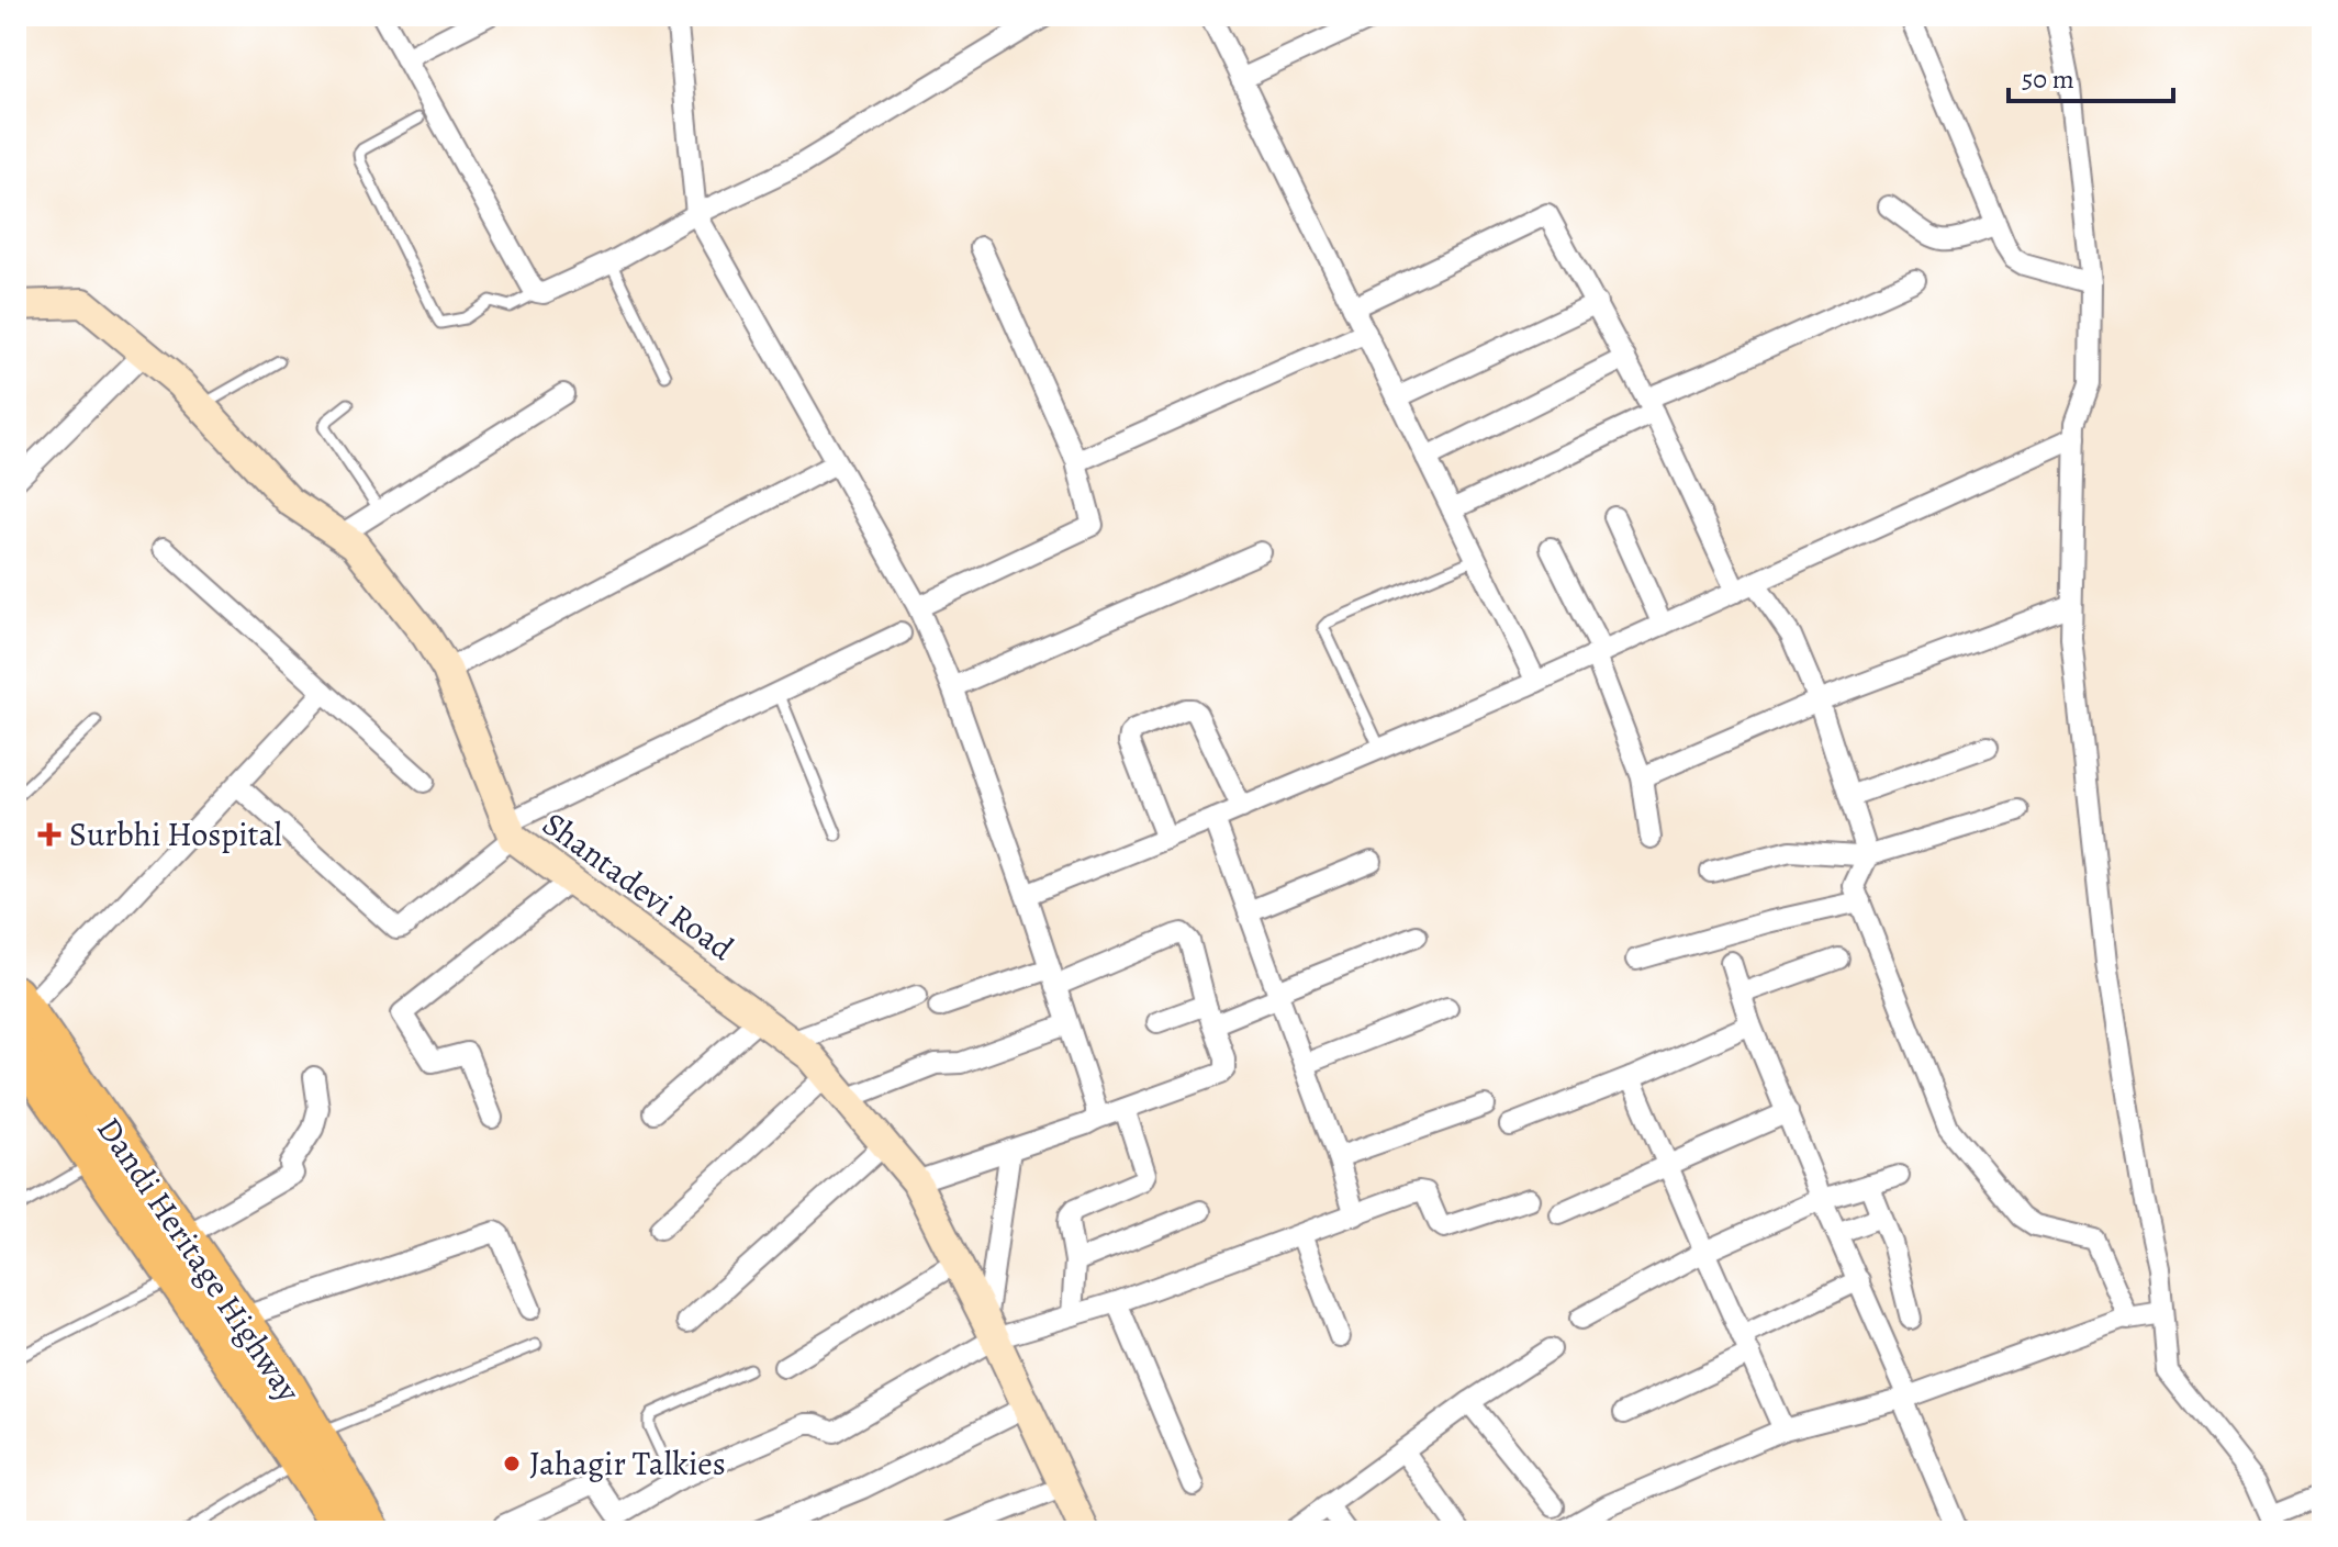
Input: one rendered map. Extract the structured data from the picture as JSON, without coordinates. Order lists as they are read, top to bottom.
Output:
{
  "streets": {
    "highway": ["Dandi Heritage Highway"],
    "street": ["Shantadevi Road"]
  },
  "places": {
    "health": ["Surbhi Hospital"],
    "other": ["Jahagir Talkies"]
  },
  "scale_bar": "50 m"
}
